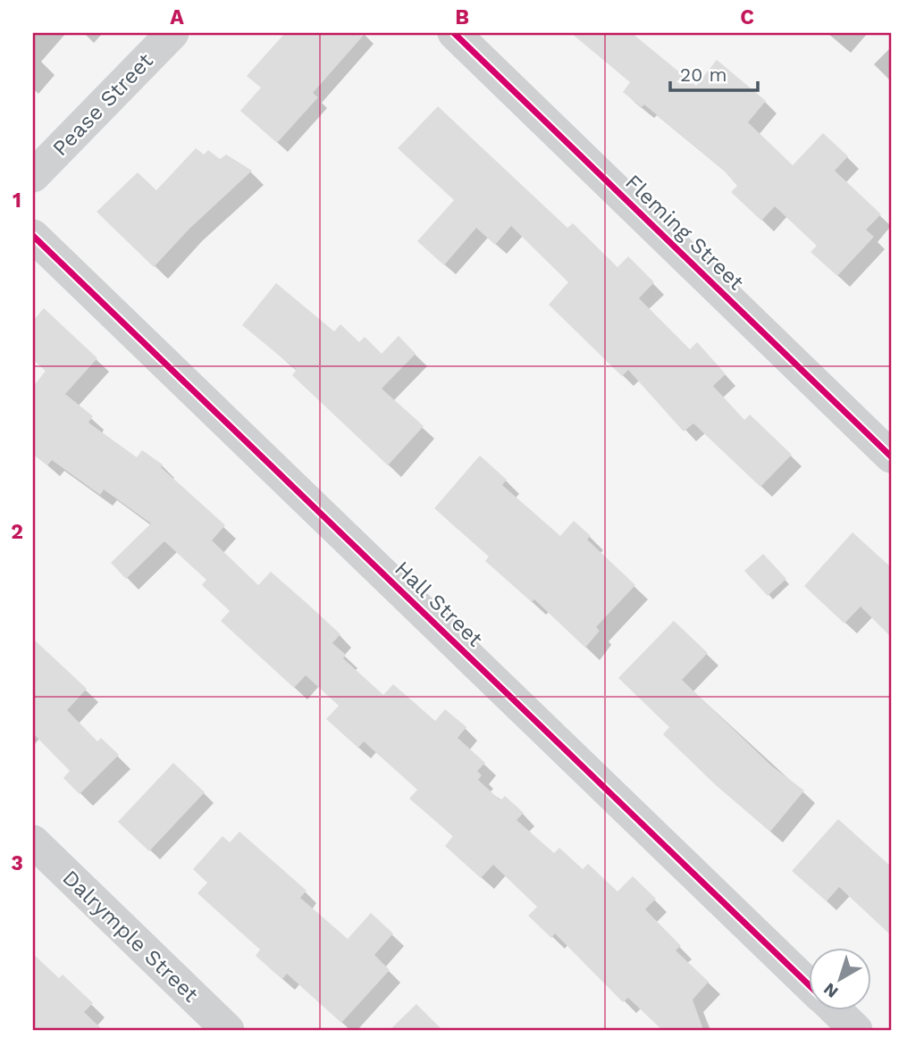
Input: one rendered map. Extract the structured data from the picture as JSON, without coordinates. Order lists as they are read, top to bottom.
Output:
{
  "streets": {
    "street": [
      "Pease Street",
      "Fleming Street",
      "Hall Street",
      "Dalrymple Street"
    ]
  },
  "scale_bar": "20 m",
  "north": "bottom left",
  "grid": {
    "columns": ["A", "B", "C"],
    "rows": ["1", "2", "3"]
  }
}
